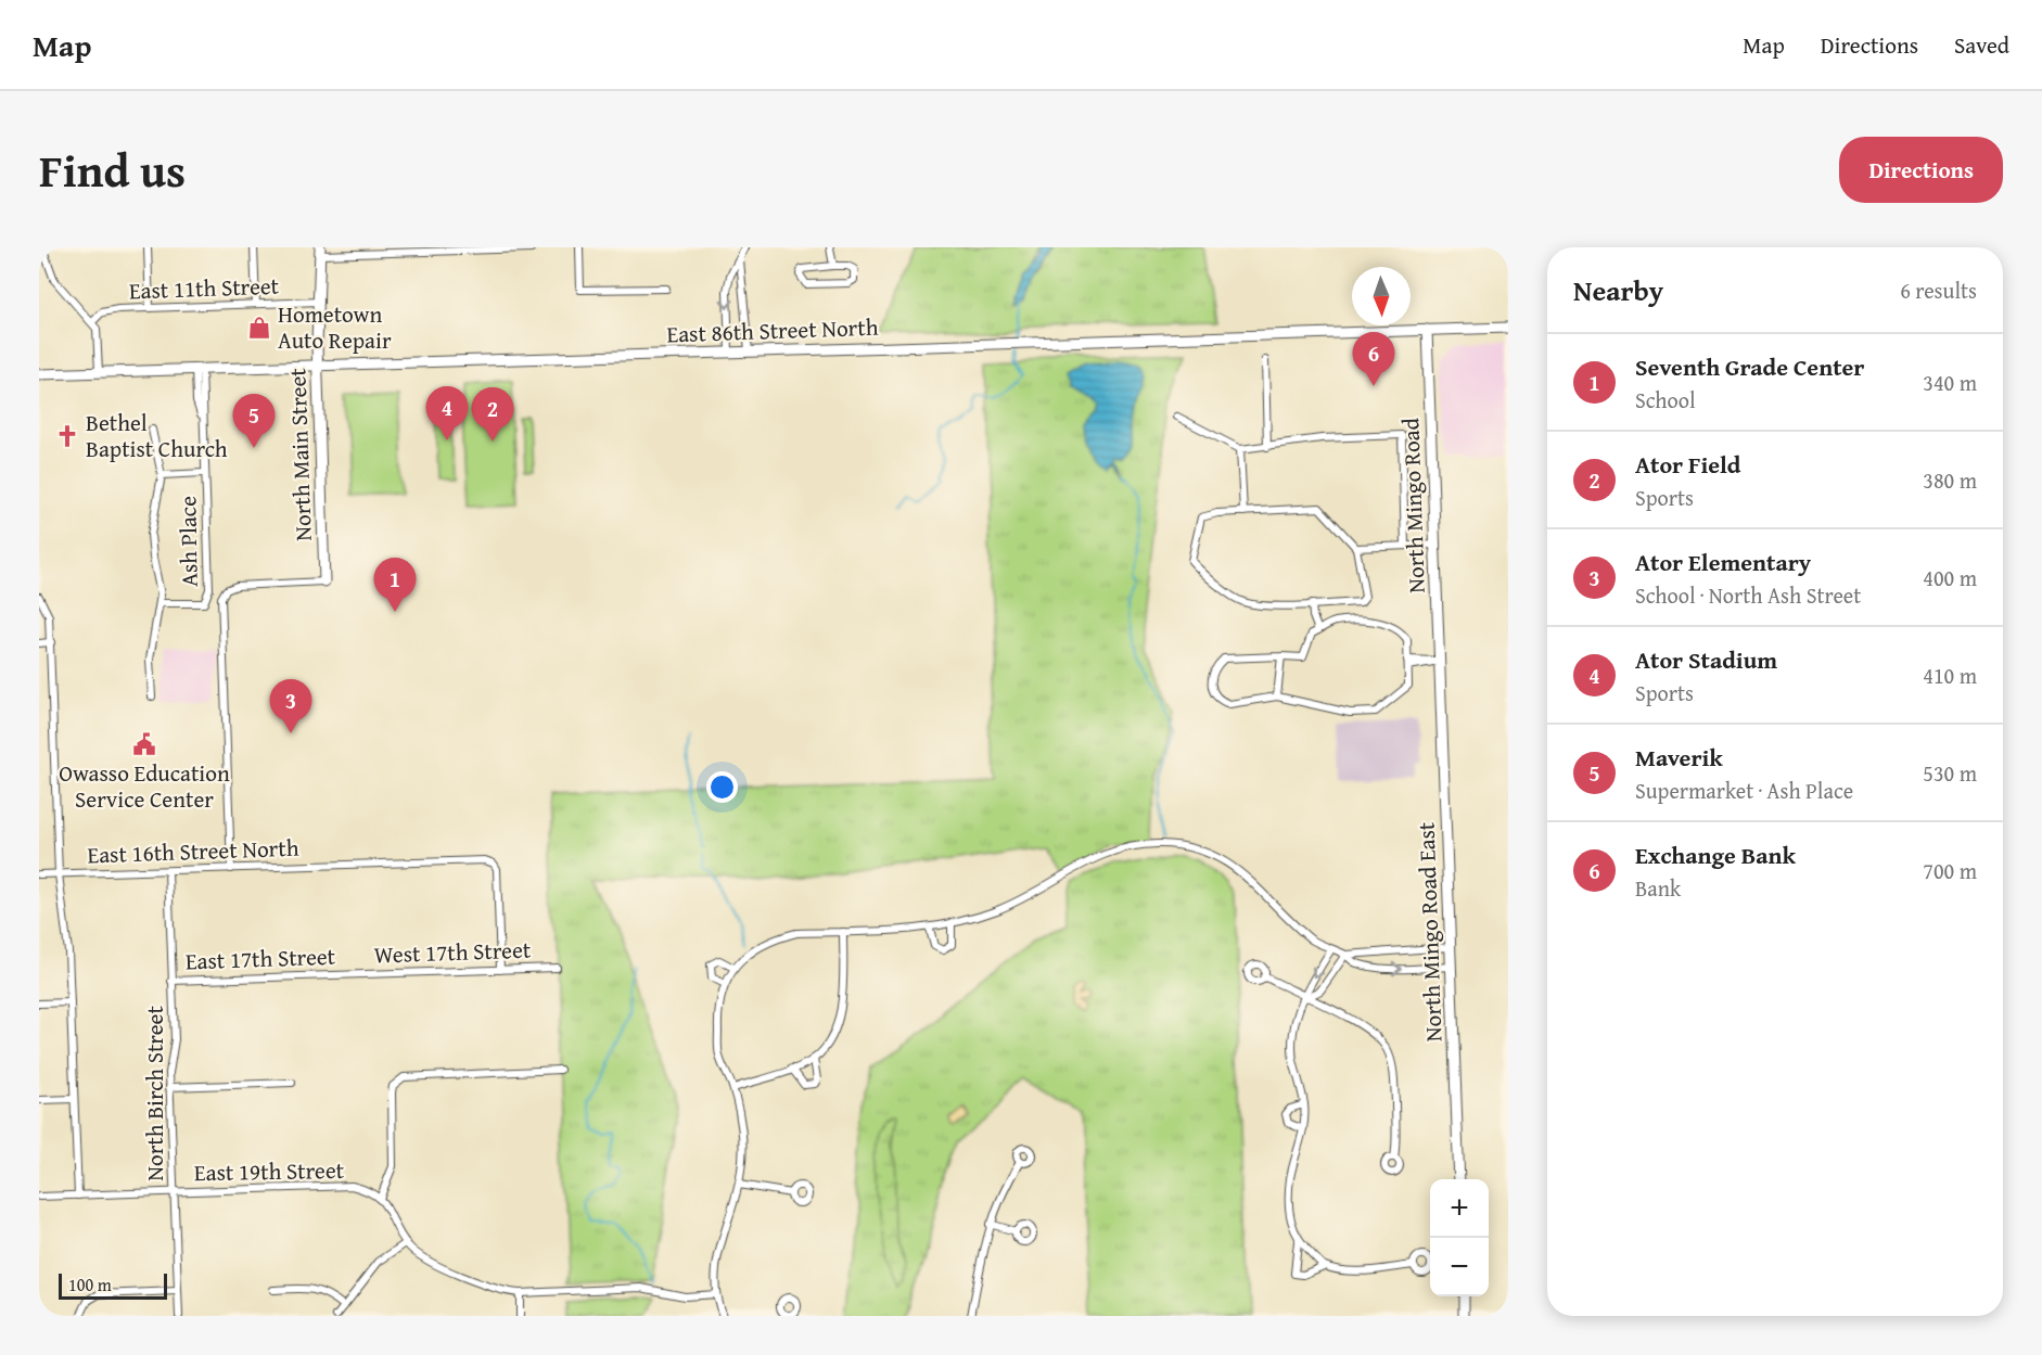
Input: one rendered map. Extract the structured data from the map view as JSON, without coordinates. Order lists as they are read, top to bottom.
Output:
{
  "streets": {
    "street": [
      "East 11th Street",
      "East 86th Street North",
      "North Main Street",
      "North Mingo Road",
      "Ash Place",
      "East 16th Street North",
      "North Mingo Road East",
      "West 17th Street",
      "East 17th Street",
      "North Birch Street",
      "East 19th Street"
    ]
  },
  "crossings": [
    ["East 11th Street", "North Main Street"],
    ["East 86th Street North", "North Main Street"],
    ["East 86th Street North", "North Mingo Road"],
    ["East 86th Street North", "Ash Place"],
    ["North Mingo Road", "North Mingo Road East"],
    ["East 16th Street North", "West 17th Street"],
    ["East 16th Street North", "North Birch Street"],
    ["West 17th Street", "East 17th Street"],
    ["East 17th Street", "North Birch Street"],
    ["North Birch Street", "East 19th Street"]
  ],
  "places": {
    "shop": ["Hometown Auto Repair"],
    "church": ["Bethel Baptist Church"],
    "public building": ["Owasso Education Service Center"]
  },
  "scale_bar": "100 m",
  "north": "bottom",
  "page": {
    "header": "Map",
    "nav": ["Map", "Directions", "Saved"],
    "title": "Find us",
    "buttons": "Directions",
    "heading": ["Nearby", "6 results"],
    "pins": [
      "6",
      "4",
      "2",
      "5",
      "1",
      "3"
    ],
    "list": [
      {
        "mark": "1",
        "name": "Seventh Grade Center",
        "note": "School",
        "value": "340 m"
      },
      {
        "mark": "2",
        "name": "Ator Field",
        "note": "Sports",
        "value": "380 m"
      },
      {
        "mark": "3",
        "name": "Ator Elementary",
        "note": "School · North Ash Street",
        "value": "400 m"
      },
      {
        "mark": "4",
        "name": "Ator Stadium",
        "note": "Sports",
        "value": "410 m"
      },
      {
        "mark": "5",
        "name": "Maverik",
        "note": "Supermarket · Ash Place",
        "value": "530 m"
      },
      {
        "mark": "6",
        "name": "Exchange Bank",
        "note": "Bank",
        "value": "700 m"
      }
    ],
    "map_buttons": ["+", "−"],
    "scale": "100 m"
  }
}
